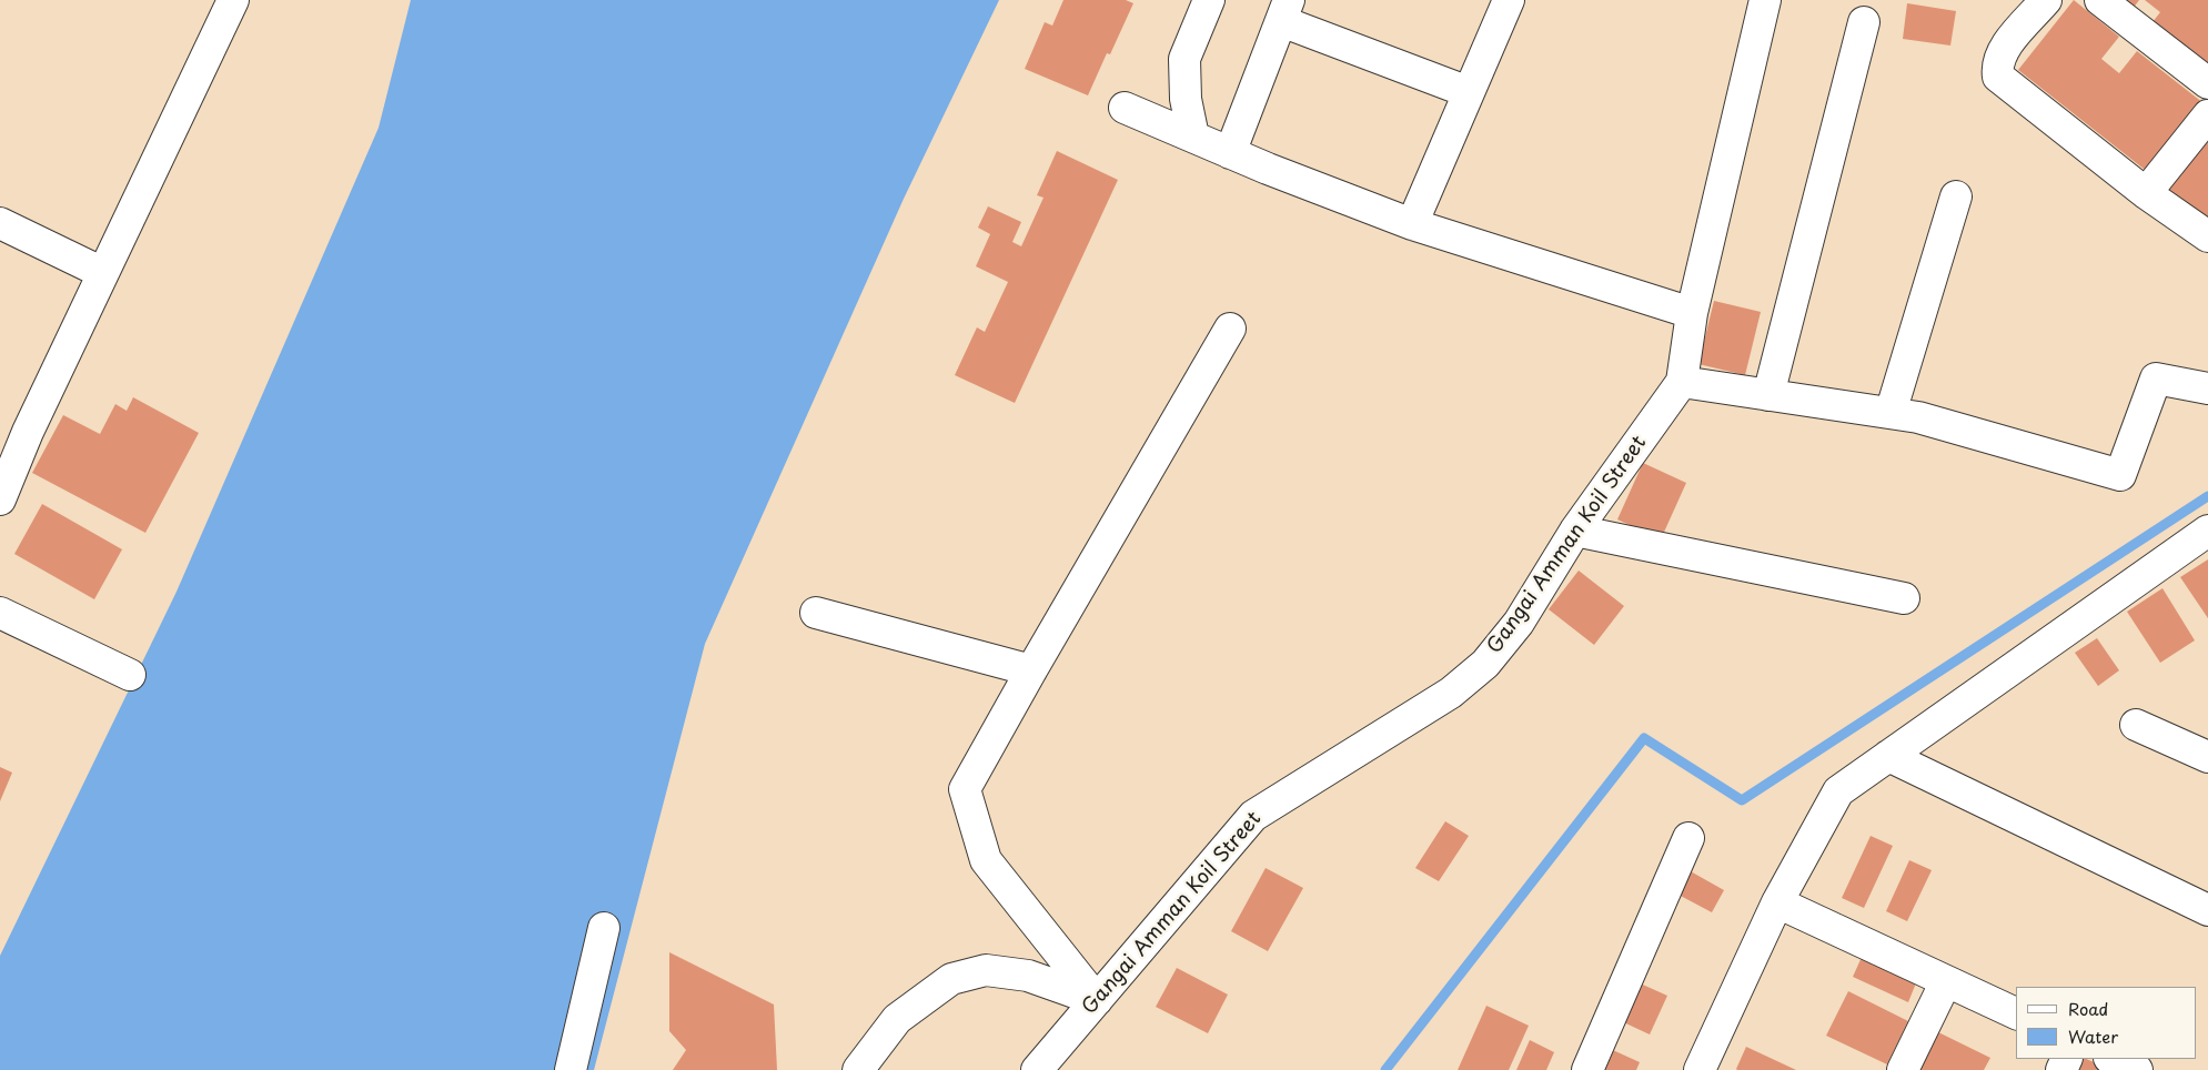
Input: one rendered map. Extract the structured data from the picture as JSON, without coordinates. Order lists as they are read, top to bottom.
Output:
{
  "streets": {
    "street": ["Gangai Amman Koil Street"]
  },
  "legend": ["Road", "Water"]
}
